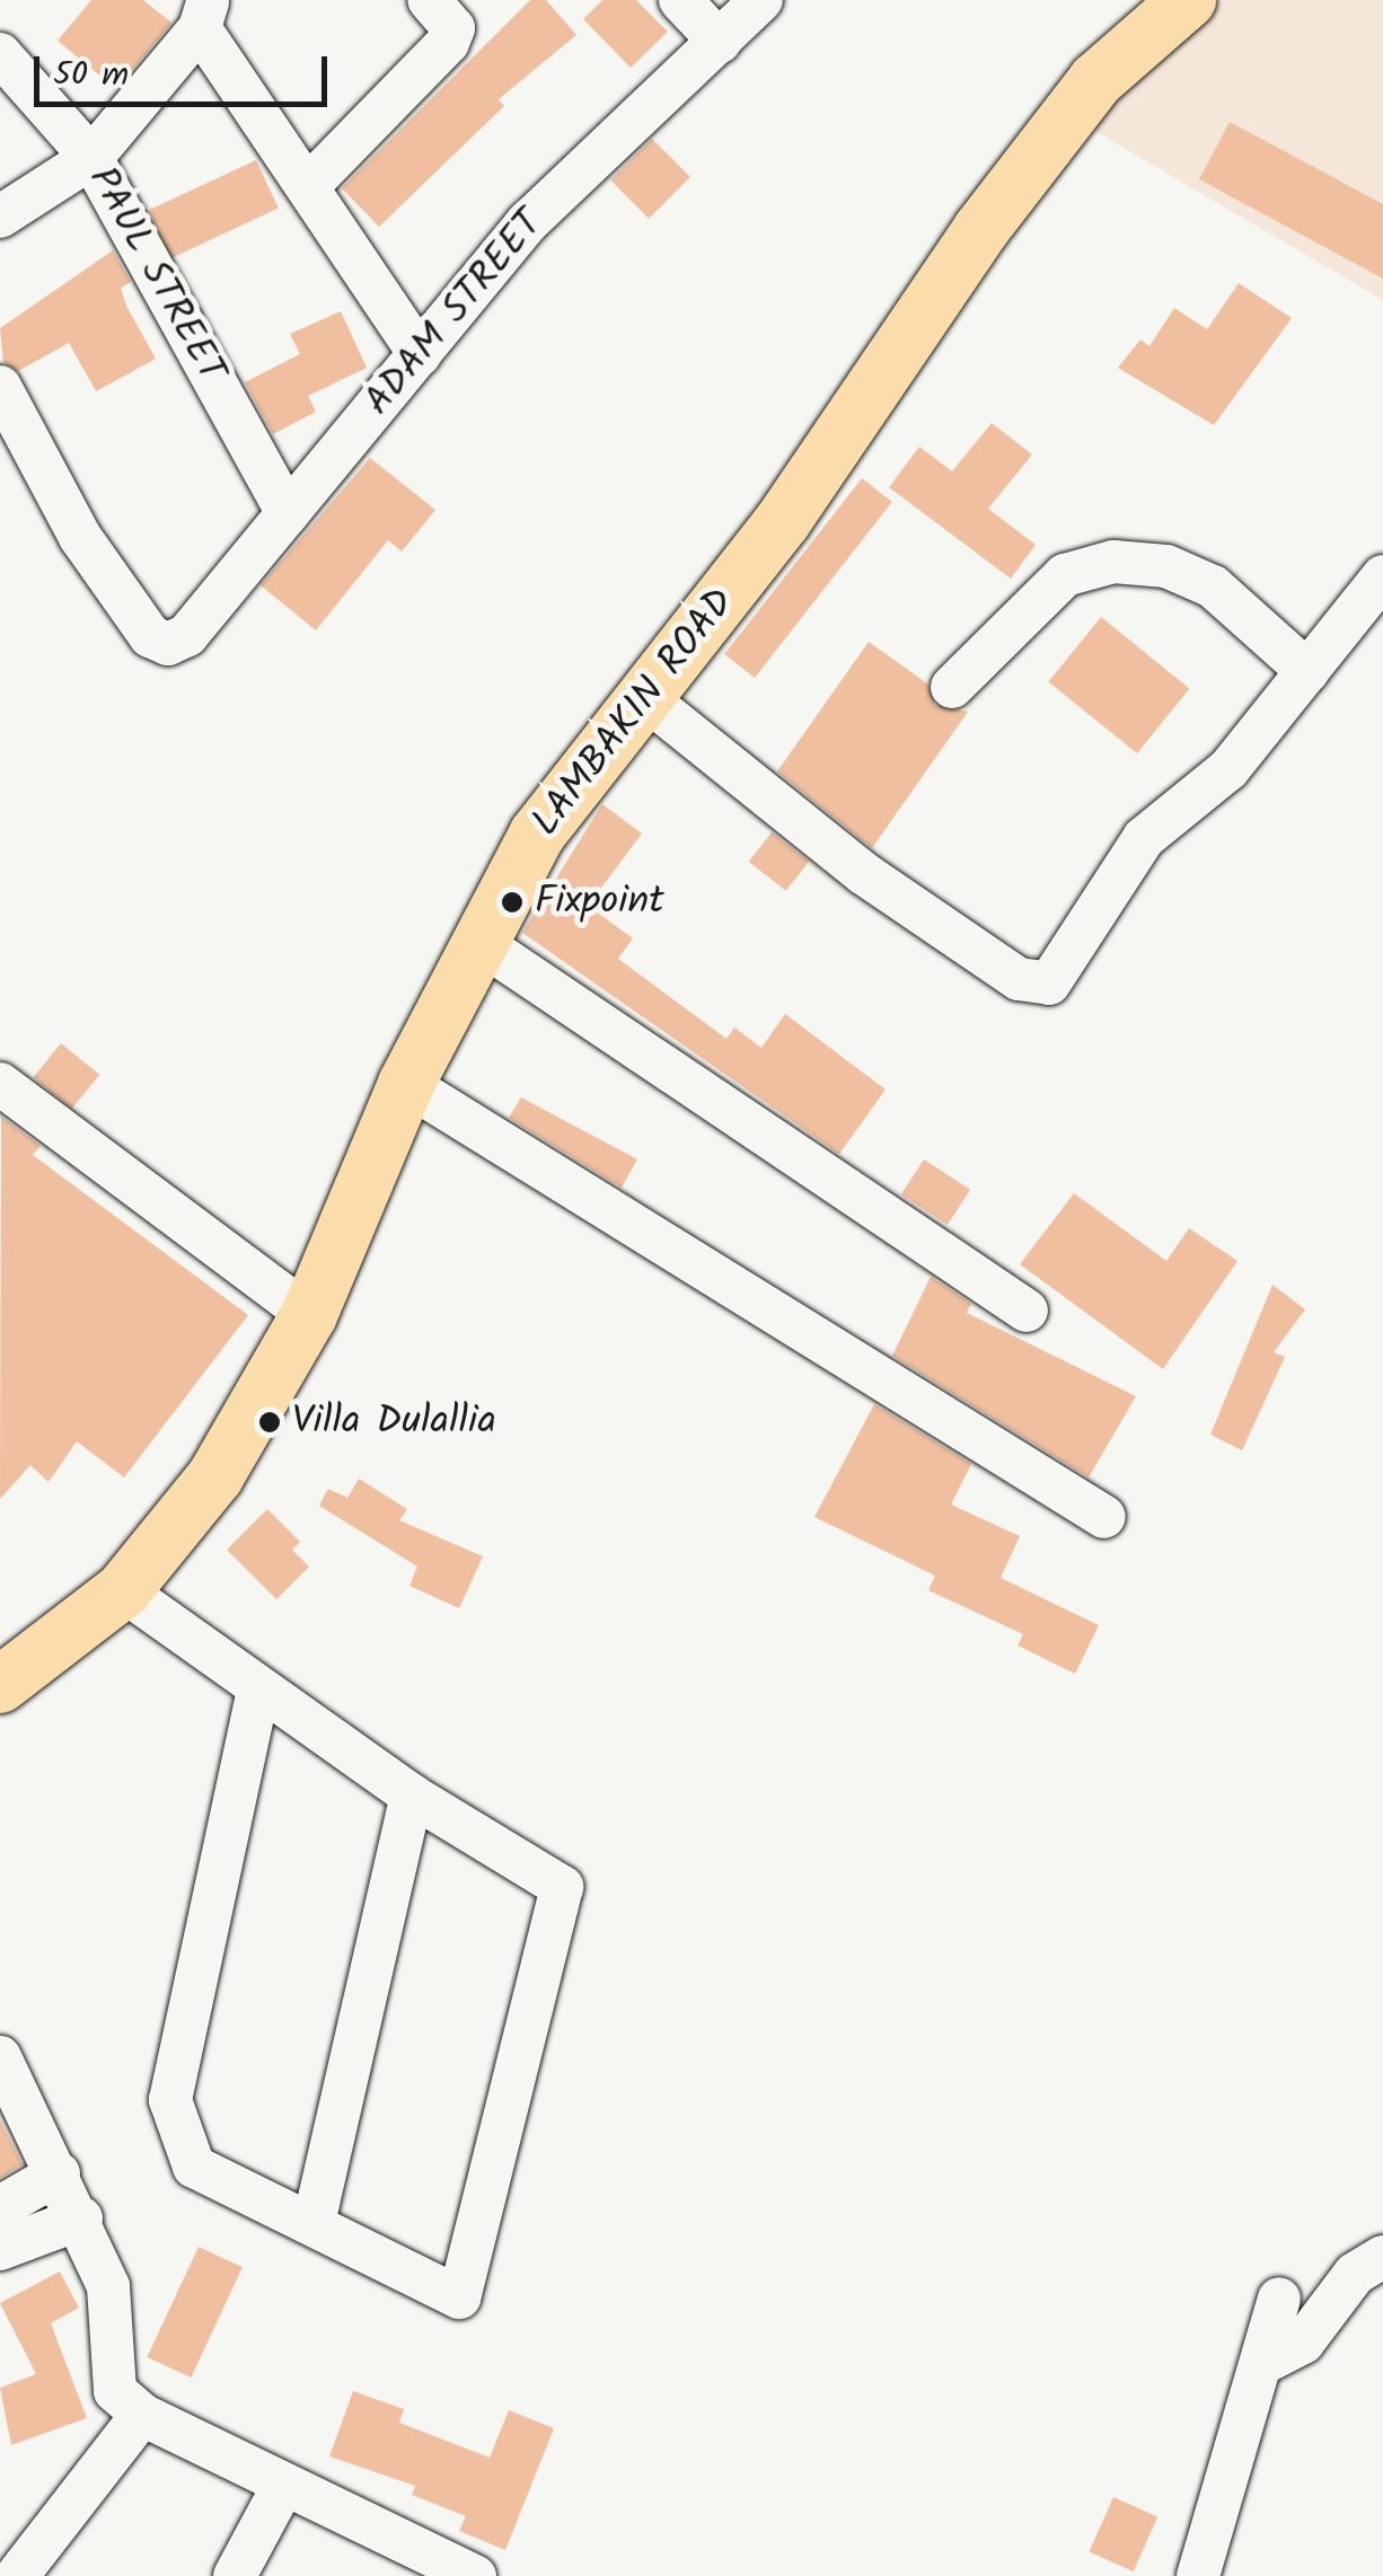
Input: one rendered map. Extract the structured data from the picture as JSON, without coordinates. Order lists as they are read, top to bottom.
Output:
{
  "streets": {
    "main road": ["LAMBAKIN ROAD"],
    "street": ["PAUL STREET", "ADAM STREET"]
  },
  "crossings": [
    ["PAUL STREET", "ADAM STREET"]
  ],
  "places": ["Fixpoint", "Villa Dulallia"],
  "scale_bar": "50 m"
}
